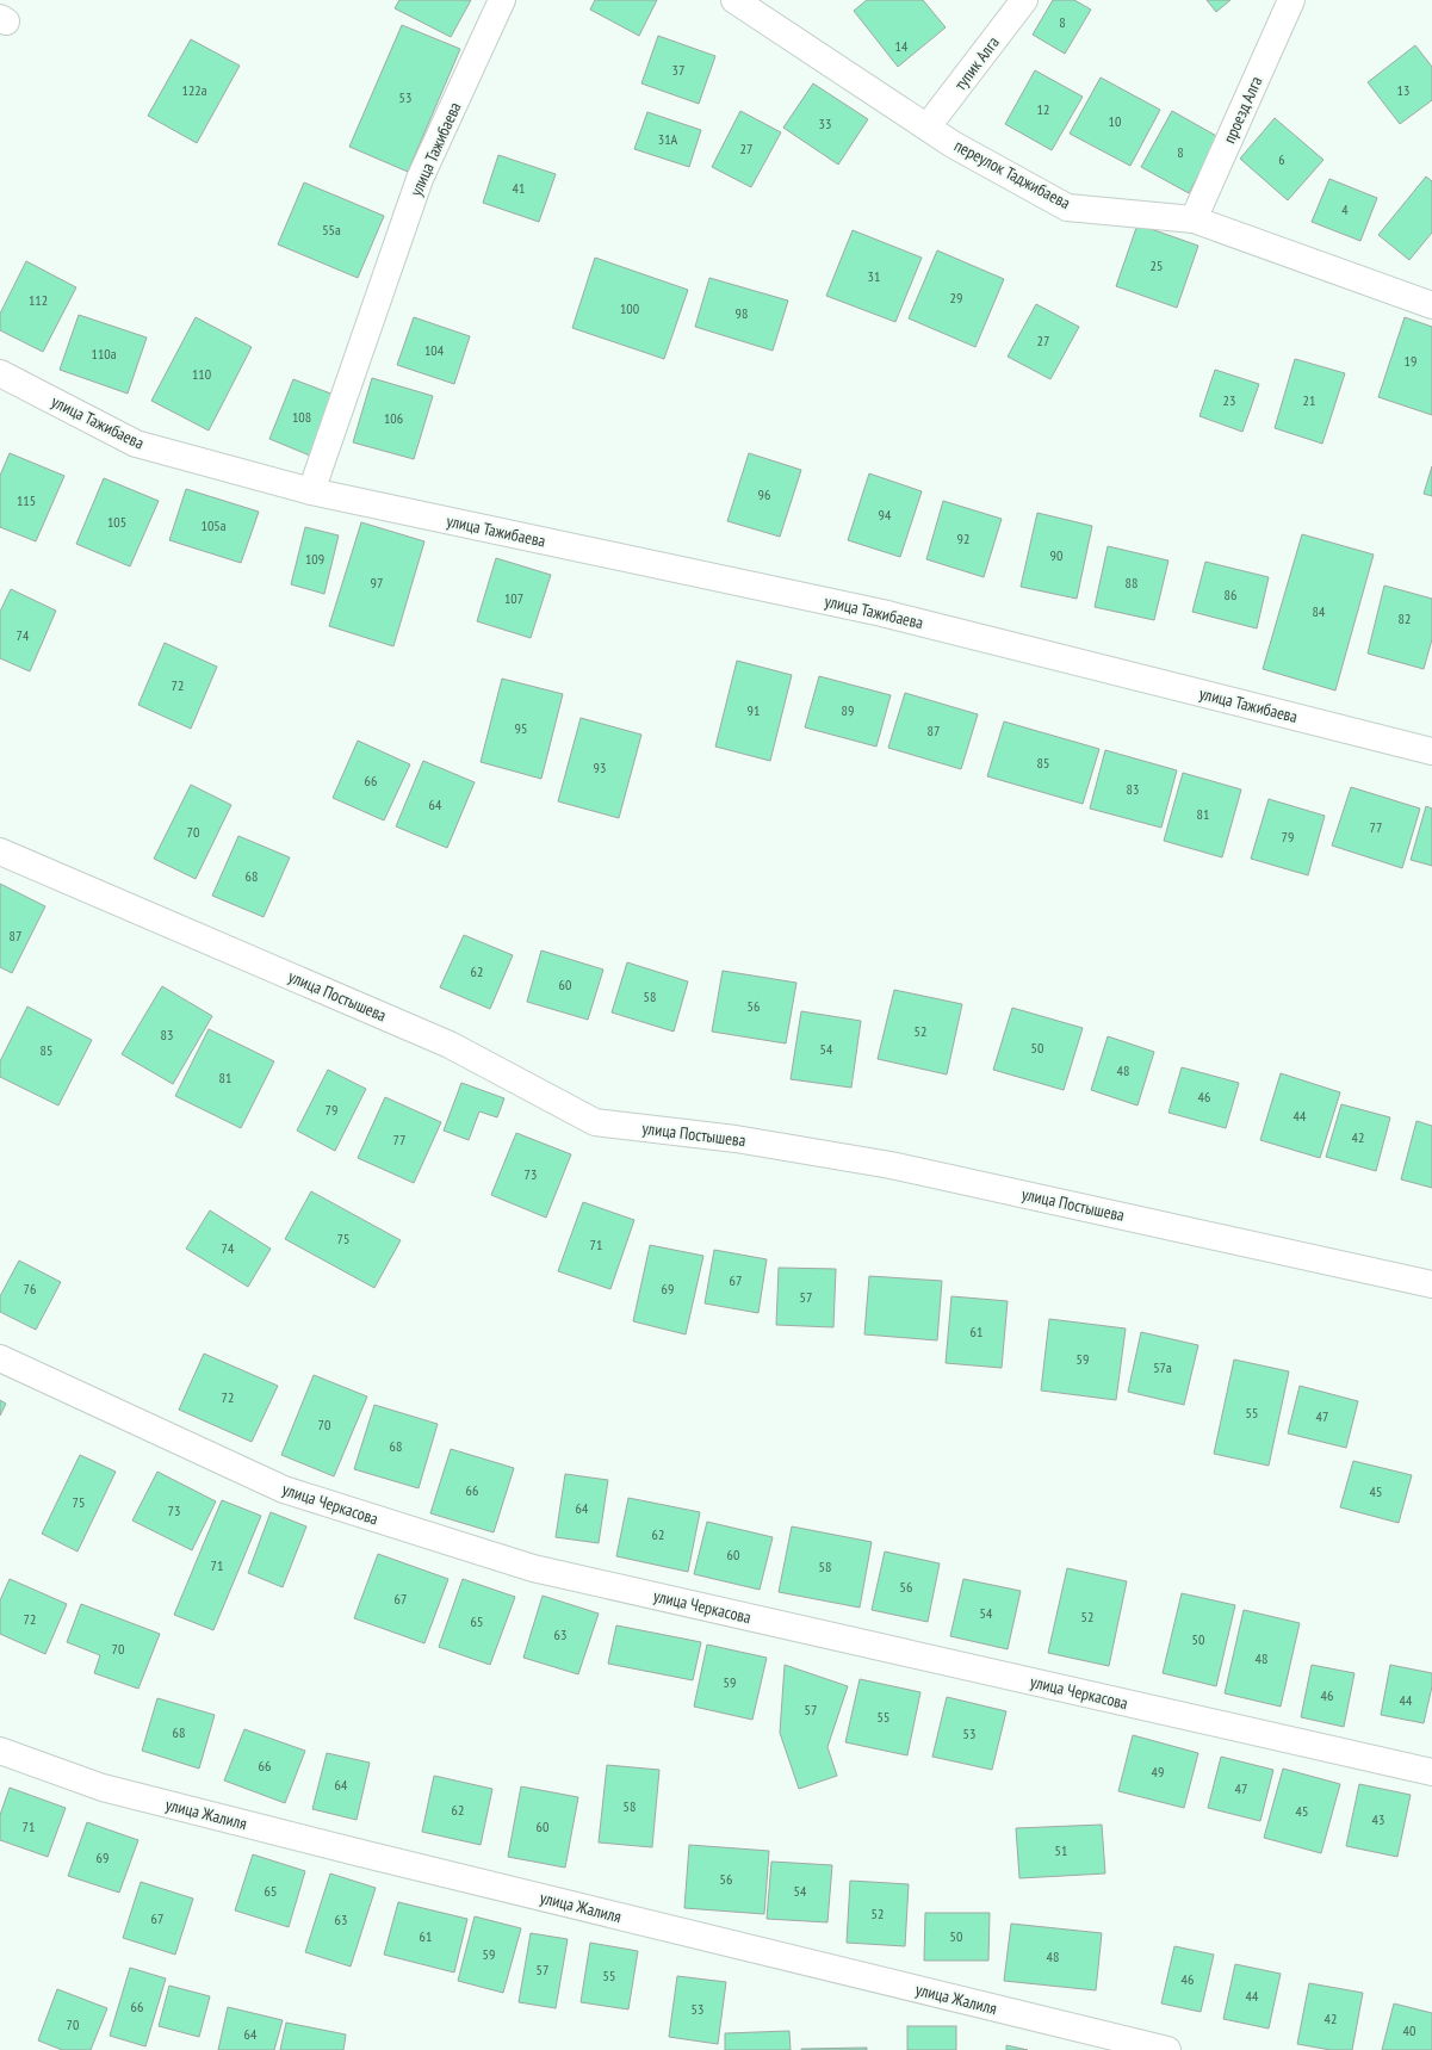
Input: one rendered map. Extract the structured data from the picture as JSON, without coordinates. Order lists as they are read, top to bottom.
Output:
{
  "streets": {
    "street": [
      "тупик Алга",
      "проезд Алга",
      "улица Тажибаева",
      "переулок Таджибаева",
      "улица Постышева",
      "улица Черкасова",
      "улица Жалиля"
    ]
  },
  "crossings": [
    ["тупик Алга", "переулок Таджибаева"],
    ["проезд Алга", "переулок Таджибаева"]
  ],
  "house_numbers": [
    "8",
    "14",
    "37",
    "122а",
    "13",
    "53",
    "12",
    "10",
    "33",
    "31А",
    "27",
    "8",
    "6",
    "41",
    "4",
    "55а",
    "25",
    "31",
    "29",
    "112",
    "100",
    "98",
    "27",
    "104",
    "110а",
    "19",
    "110",
    "23",
    "21",
    "108",
    "106",
    "96",
    "115",
    "94",
    "105",
    "105а",
    "92",
    "90",
    "109",
    "97",
    "88",
    "86",
    "107",
    "84",
    "82",
    "74",
    "72",
    "91",
    "89",
    "95",
    "87",
    "85",
    "93",
    "66",
    "83",
    "64",
    "81",
    "77",
    "70",
    "79",
    "68",
    "87",
    "62",
    "60",
    "58",
    "56",
    "52",
    "83",
    "50",
    "54",
    "85",
    "48",
    "81",
    "46",
    "79",
    "44",
    "42",
    "77",
    "73",
    "75",
    "71",
    "74",
    "67",
    "76",
    "69",
    "57",
    "61",
    "59",
    "57а",
    "72",
    "55",
    "47",
    "70",
    "68",
    "66",
    "45",
    "75",
    "64",
    "73",
    "62",
    "60",
    "71",
    "58",
    "56",
    "67",
    "54",
    "52",
    "72",
    "65",
    "63",
    "50",
    "70",
    "48",
    "59",
    "46",
    "44",
    "57",
    "55",
    "68",
    "53",
    "66",
    "49",
    "64",
    "47",
    "58",
    "62",
    "45",
    "43",
    "71",
    "60",
    "51",
    "69",
    "56",
    "65",
    "54",
    "52",
    "67",
    "63",
    "61",
    "50",
    "59",
    "48",
    "57",
    "55",
    "46",
    "44",
    "66",
    "53",
    "42",
    "70",
    "40",
    "64"
  ]
}
